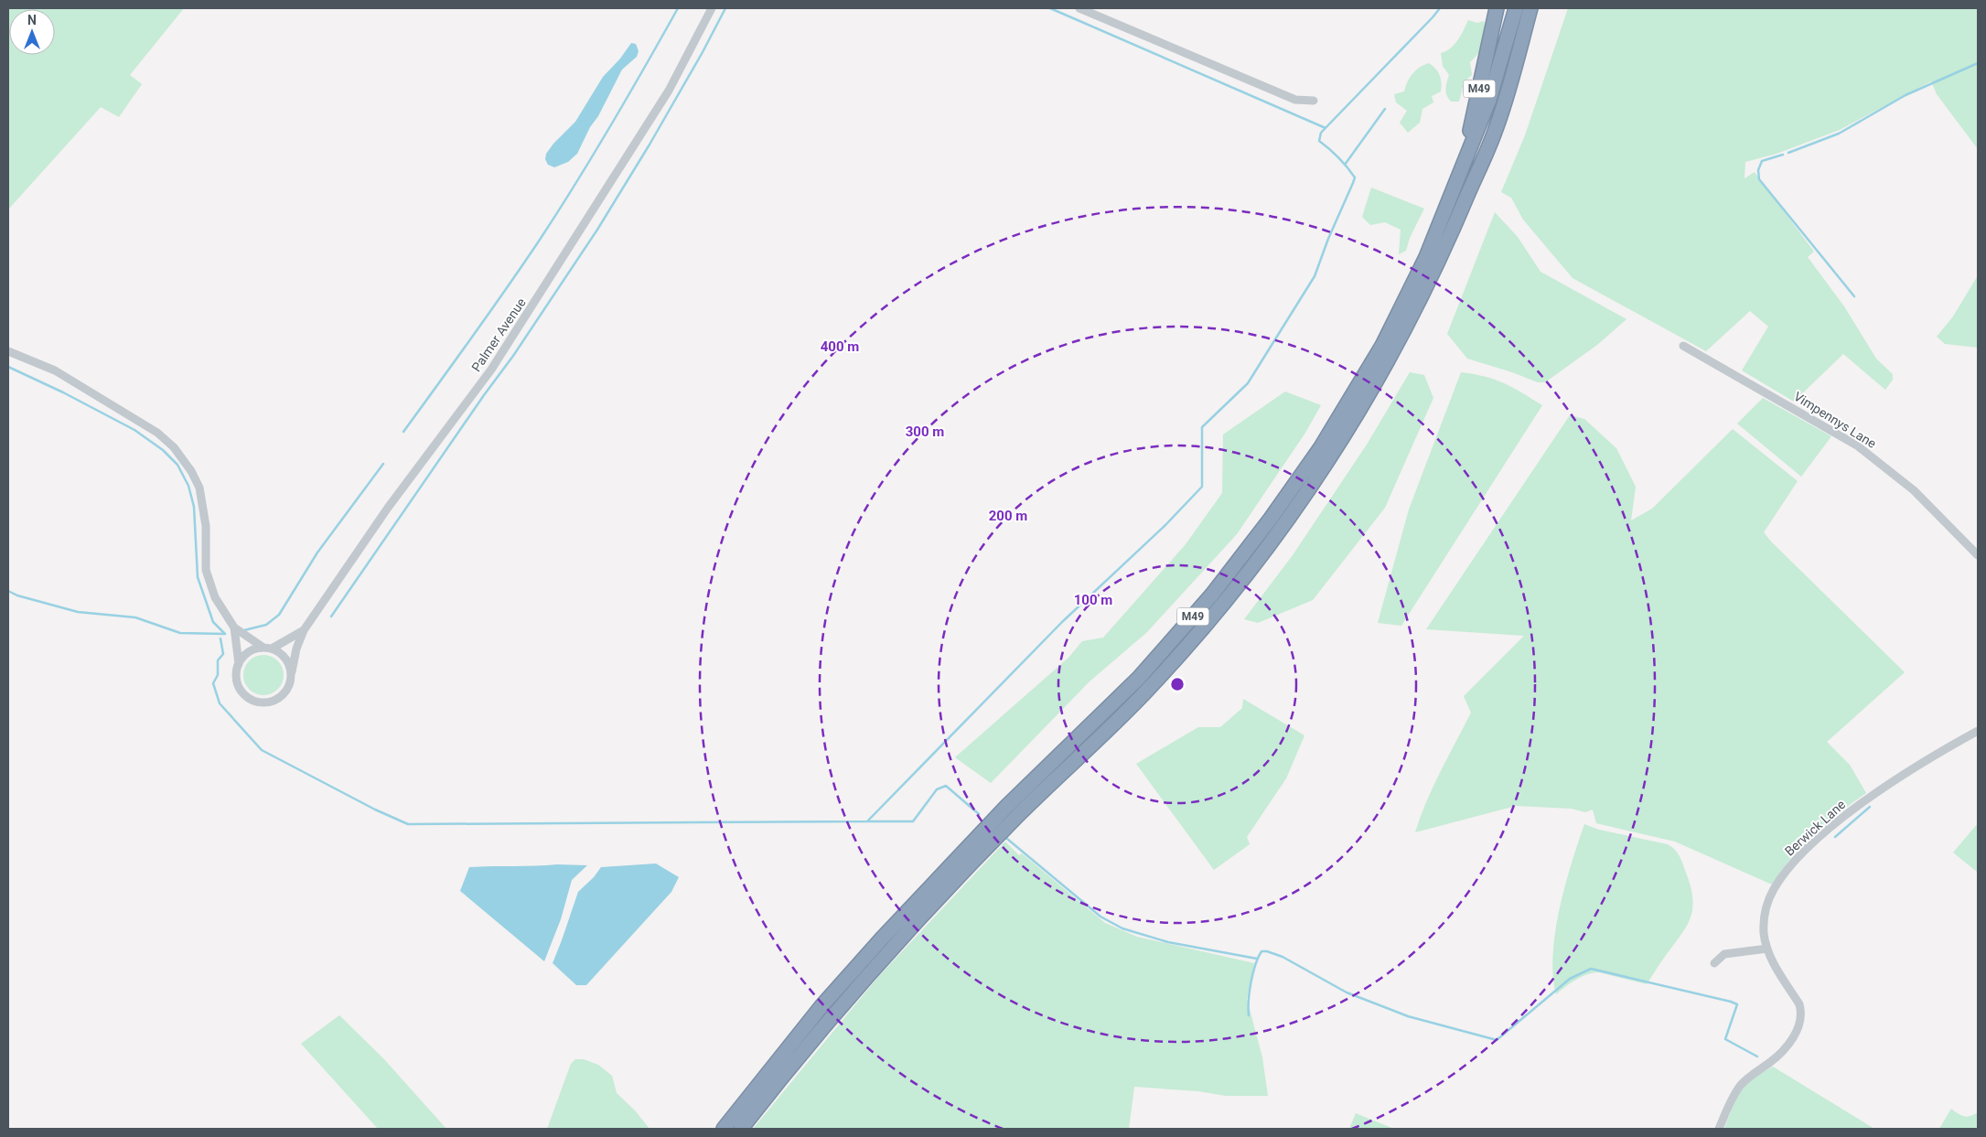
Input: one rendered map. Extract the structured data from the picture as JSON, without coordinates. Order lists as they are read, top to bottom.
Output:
{
  "streets": {
    "highway": ["M49"],
    "street": ["Palmer Avenue", "Vimpennys Lane", "Berwick Lane"]
  },
  "north": "top",
  "rings": [
    "400 m",
    "300 m",
    "200 m",
    "100 m"
  ]
}
